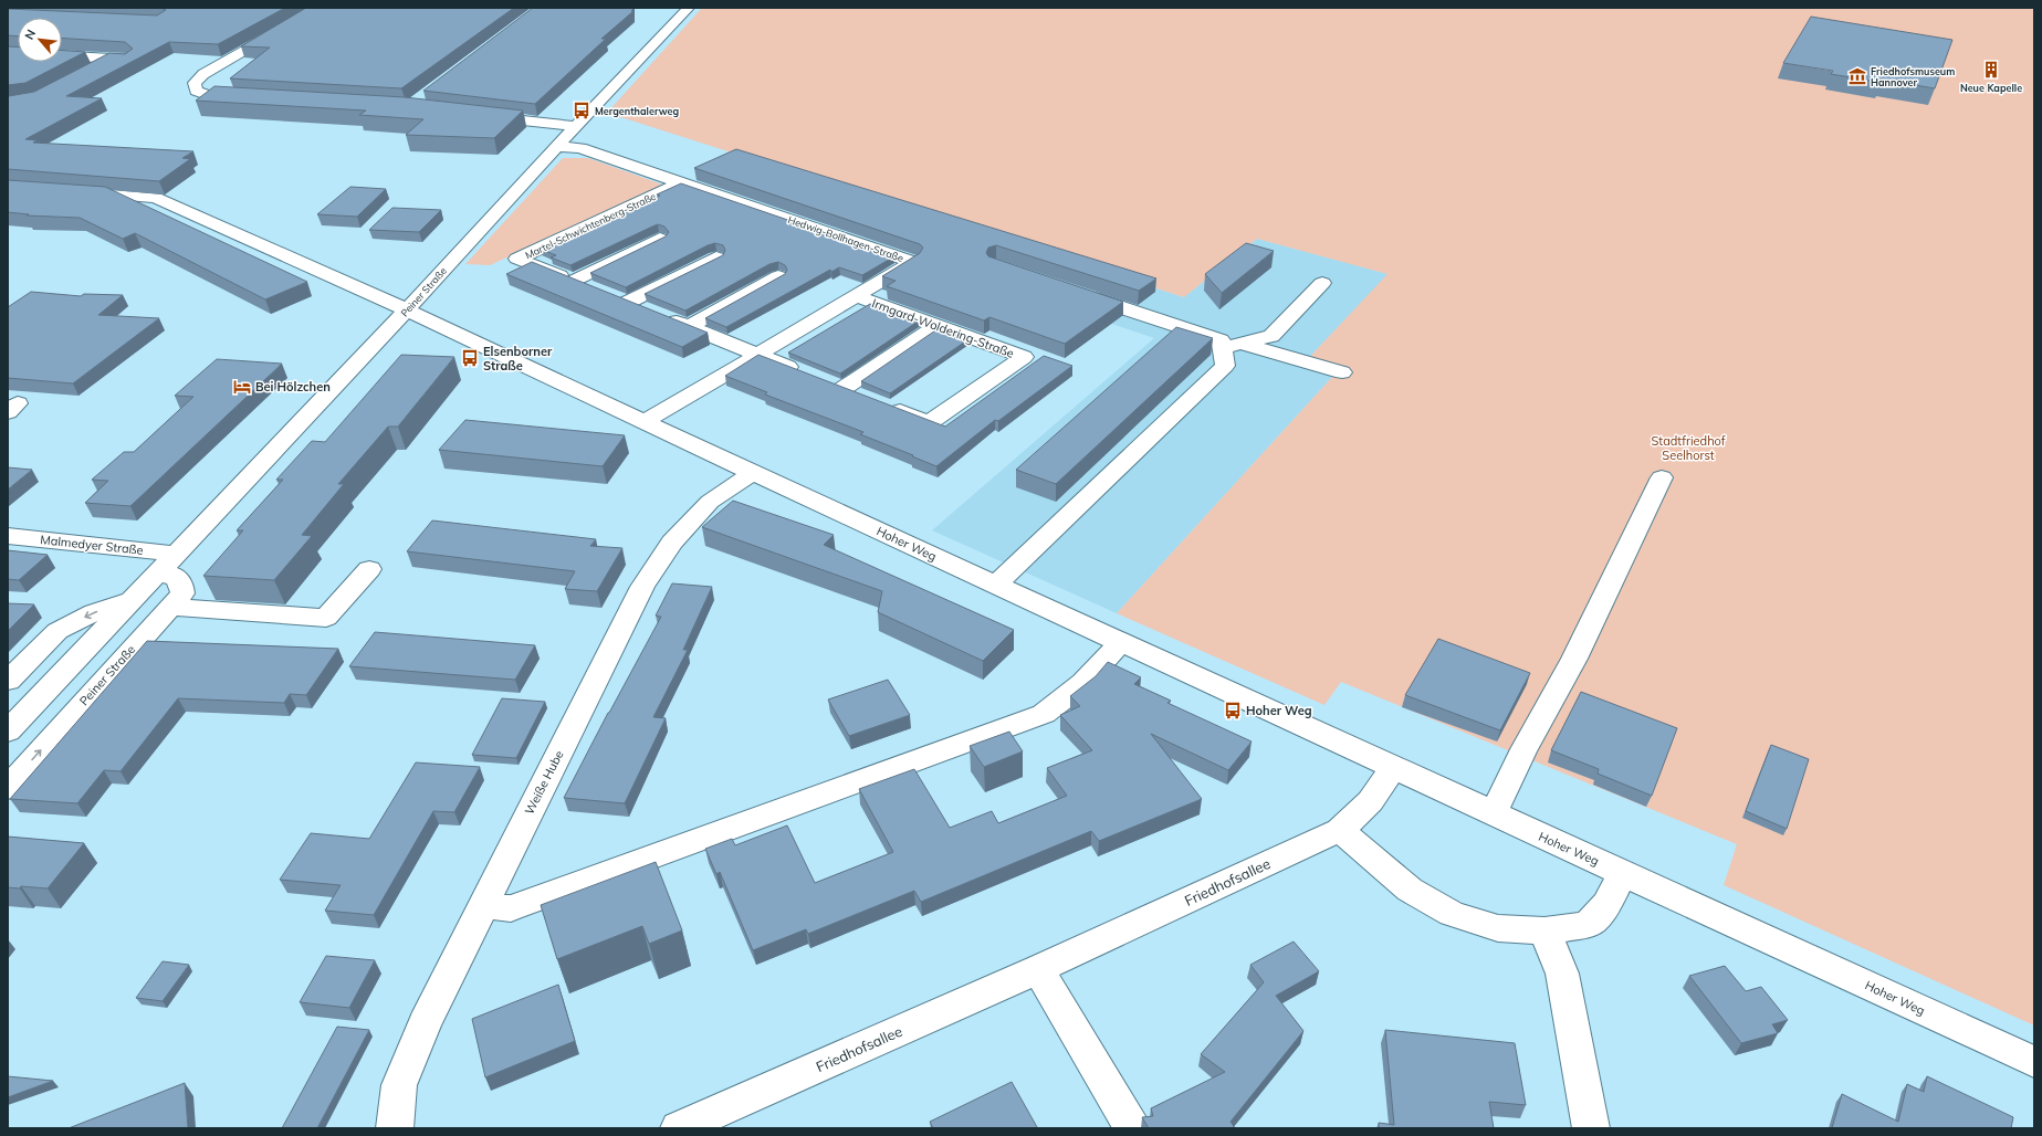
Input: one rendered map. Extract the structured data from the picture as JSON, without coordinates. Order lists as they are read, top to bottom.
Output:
{
  "streets": {
    "street": [
      "Martel-Schwichtenberg-Straße",
      "Hedwig-Bollhagen-Straße",
      "Peiner Straße",
      "Irmgard-Woldering-Straße",
      "Hoher Weg",
      "Malmedyer Straße",
      "Weiße Hube",
      "Friedhofsallee"
    ]
  },
  "crossings": [
    ["Martel-Schwichtenberg-Straße", "Hedwig-Bollhagen-Straße"],
    ["Hedwig-Bollhagen-Straße", "Peiner Straße"],
    ["Hedwig-Bollhagen-Straße", "Irmgard-Woldering-Straße"],
    ["Hedwig-Bollhagen-Straße", "Hoher Weg"],
    ["Peiner Straße", "Hoher Weg"],
    ["Peiner Straße", "Malmedyer Straße"],
    ["Hoher Weg", "Weiße Hube"],
    ["Hoher Weg", "Friedhofsallee"]
  ],
  "parks": ["Stadtfriedhof Seelhorst"],
  "places": {
    "building": ["Neue Kapelle"],
    "museum": ["Friedhofsmuseum Hannover"],
    "bus stop": ["Mergenthalerweg", "Elsenborner Straße", "Hoher Weg"],
    "hotel": ["Bei Hölzchen"]
  },
  "north": "top left"
}
